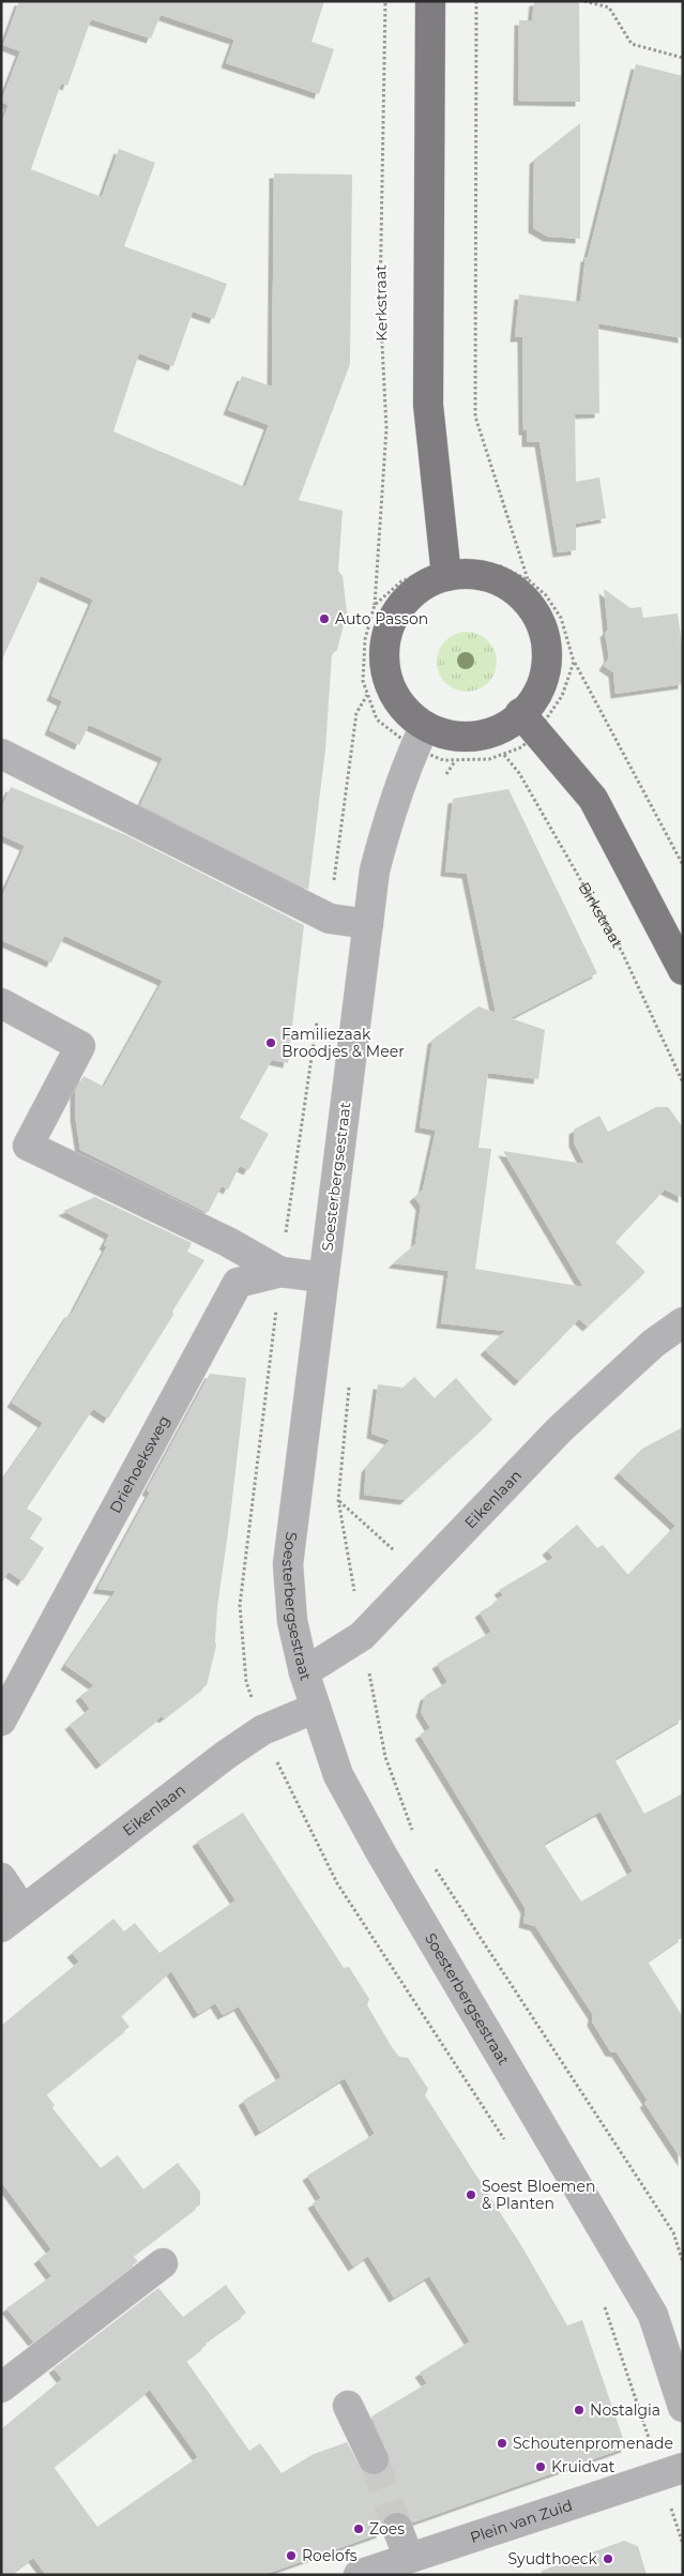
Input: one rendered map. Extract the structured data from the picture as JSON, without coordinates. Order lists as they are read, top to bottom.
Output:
{
  "streets": {
    "street": [
      "Soesterbergsestraat",
      "Driehoeksweg",
      "Eikenlaan",
      "Plein van Zuid"
    ],
    "path": ["Kerkstraat", "Birkstraat"]
  },
  "crossings": [
    ["Kerkstraat", "Birkstraat"],
    ["Kerkstraat", "Soesterbergsestraat"],
    ["Soesterbergsestraat", "Driehoeksweg"],
    ["Soesterbergsestraat", "Eikenlaan"]
  ],
  "places": [
    "Auto Passon",
    "Familiezaak Broodjes & Meer",
    "Soest Bloemen & Planten",
    "Nostalgia",
    "Schoutenpromenade",
    "Kruidvat",
    "Zoes",
    "Roelofs",
    "Syudthoeck"
  ]
}
